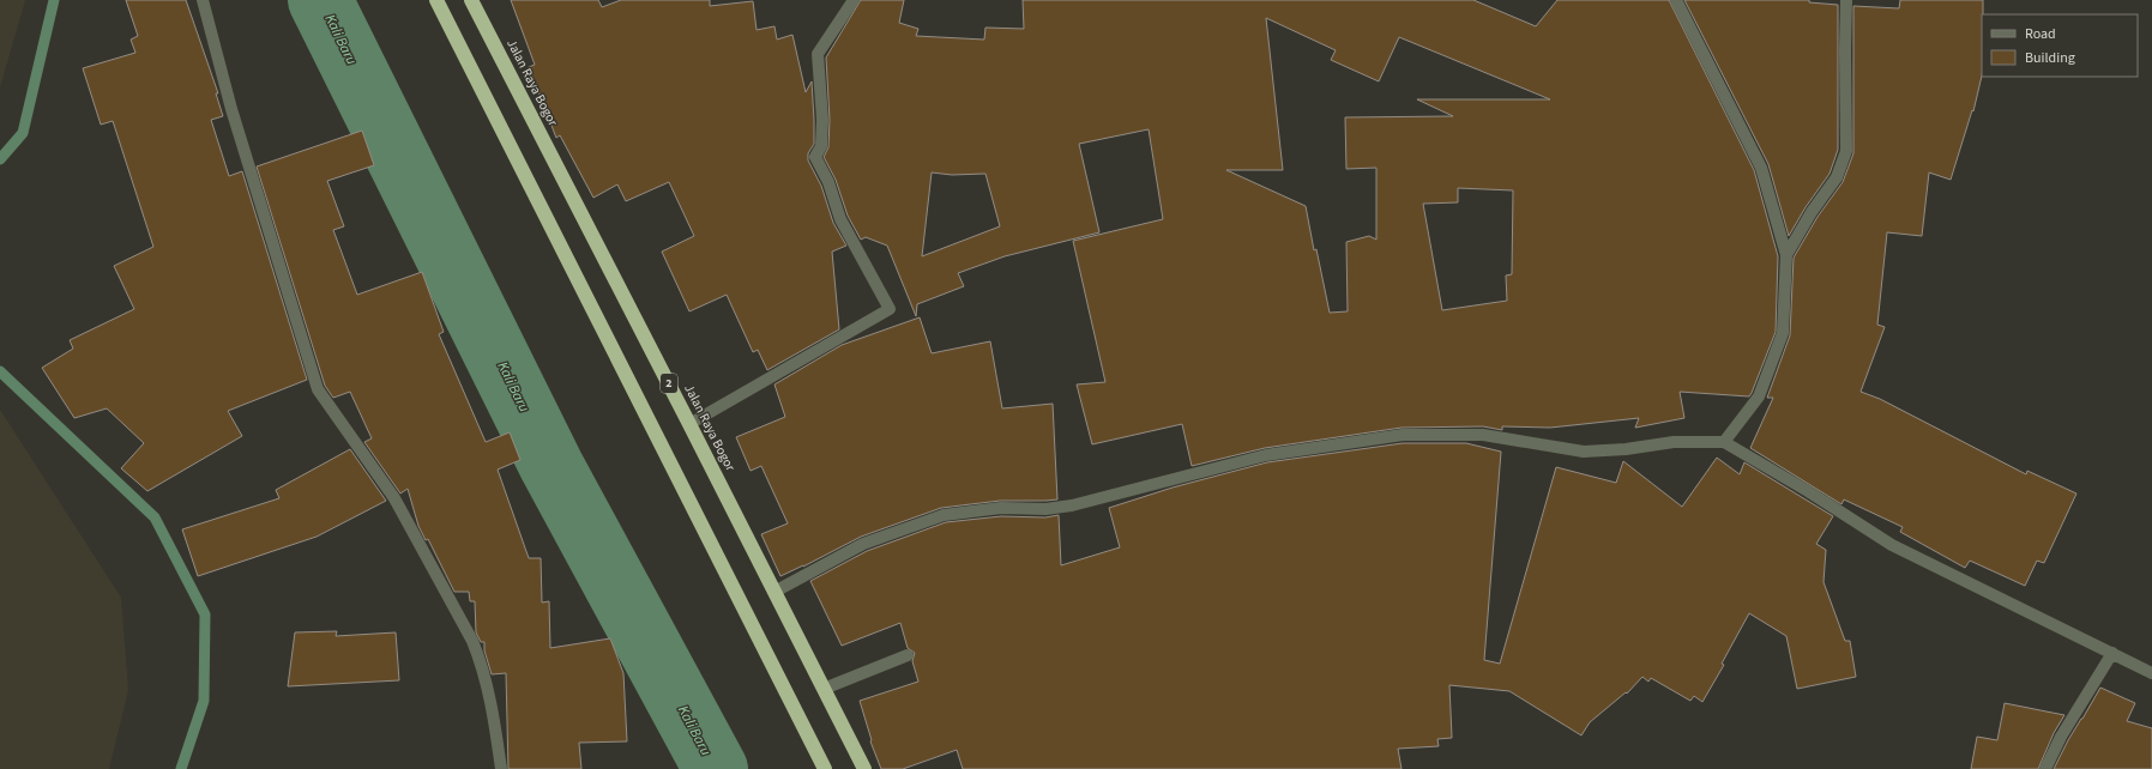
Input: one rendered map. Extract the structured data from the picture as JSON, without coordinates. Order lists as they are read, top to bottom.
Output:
{
  "streets": {
    "highway": ["Jalan Raya Bogor", "2"]
  },
  "water": ["Kali Baru"],
  "legend": ["Road", "Building"]
}
